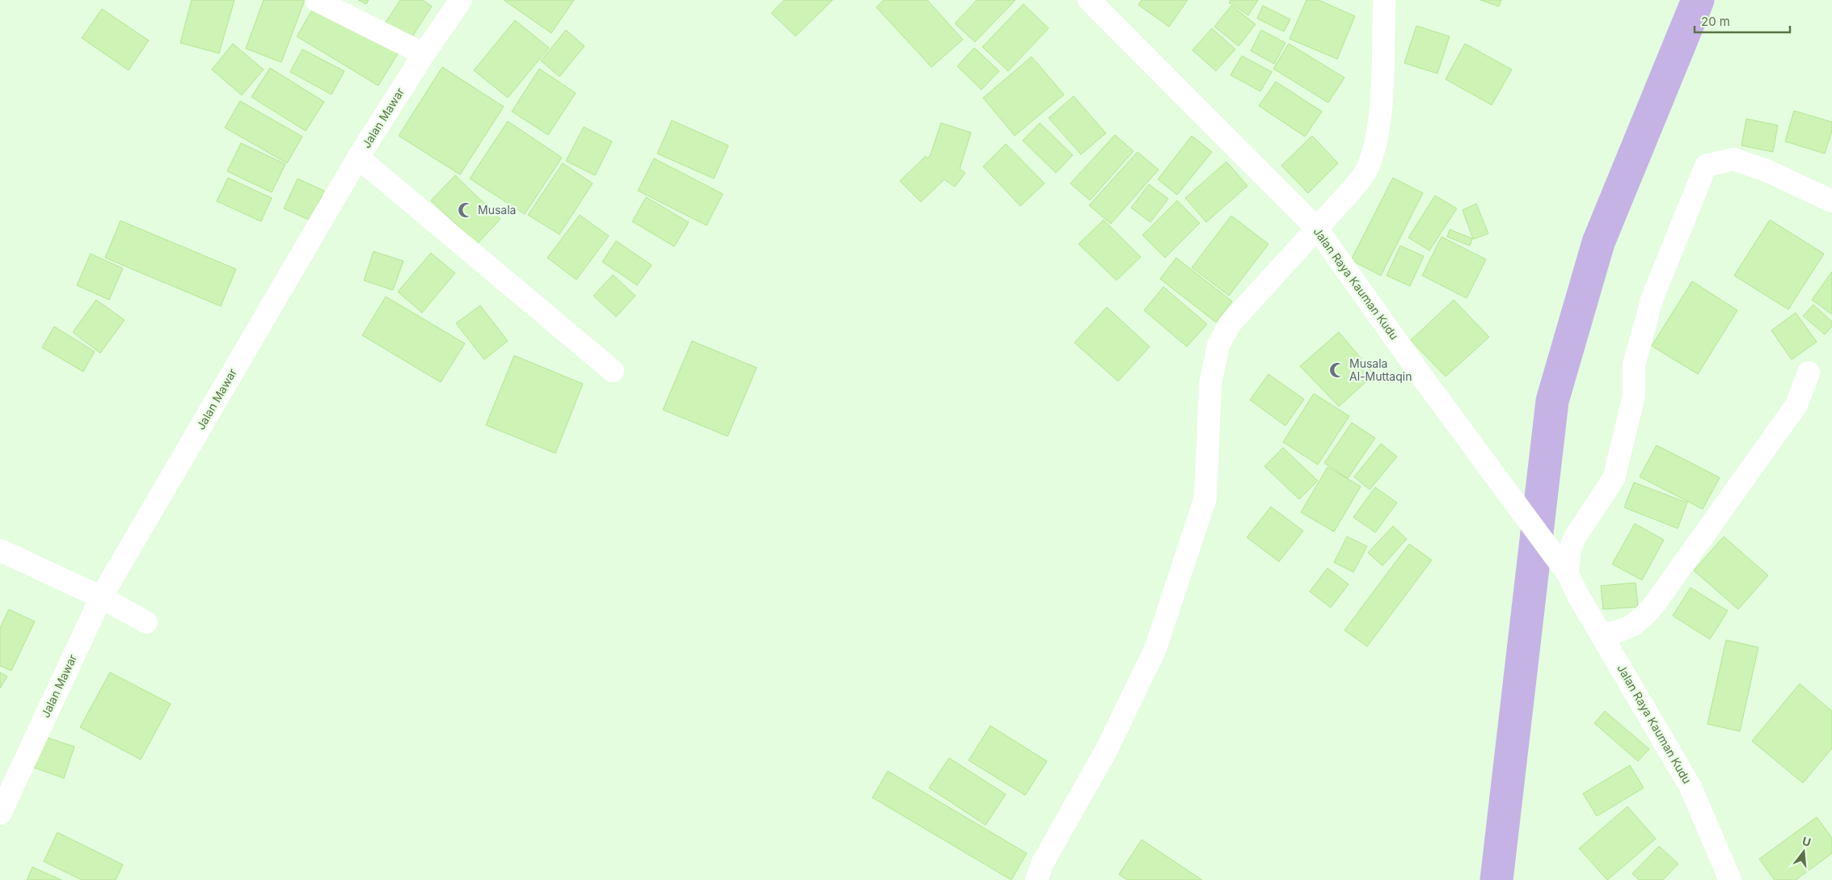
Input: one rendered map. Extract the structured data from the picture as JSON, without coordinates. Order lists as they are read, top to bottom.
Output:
{
  "streets": {
    "street": ["Jalan Mawar", "Jalan Raya Kauman Kudu"]
  },
  "places": {
    "mosque": ["Musala", "Musala Al-Muttaqin"]
  },
  "scale_bar": "20 m",
  "north": "top"
}
